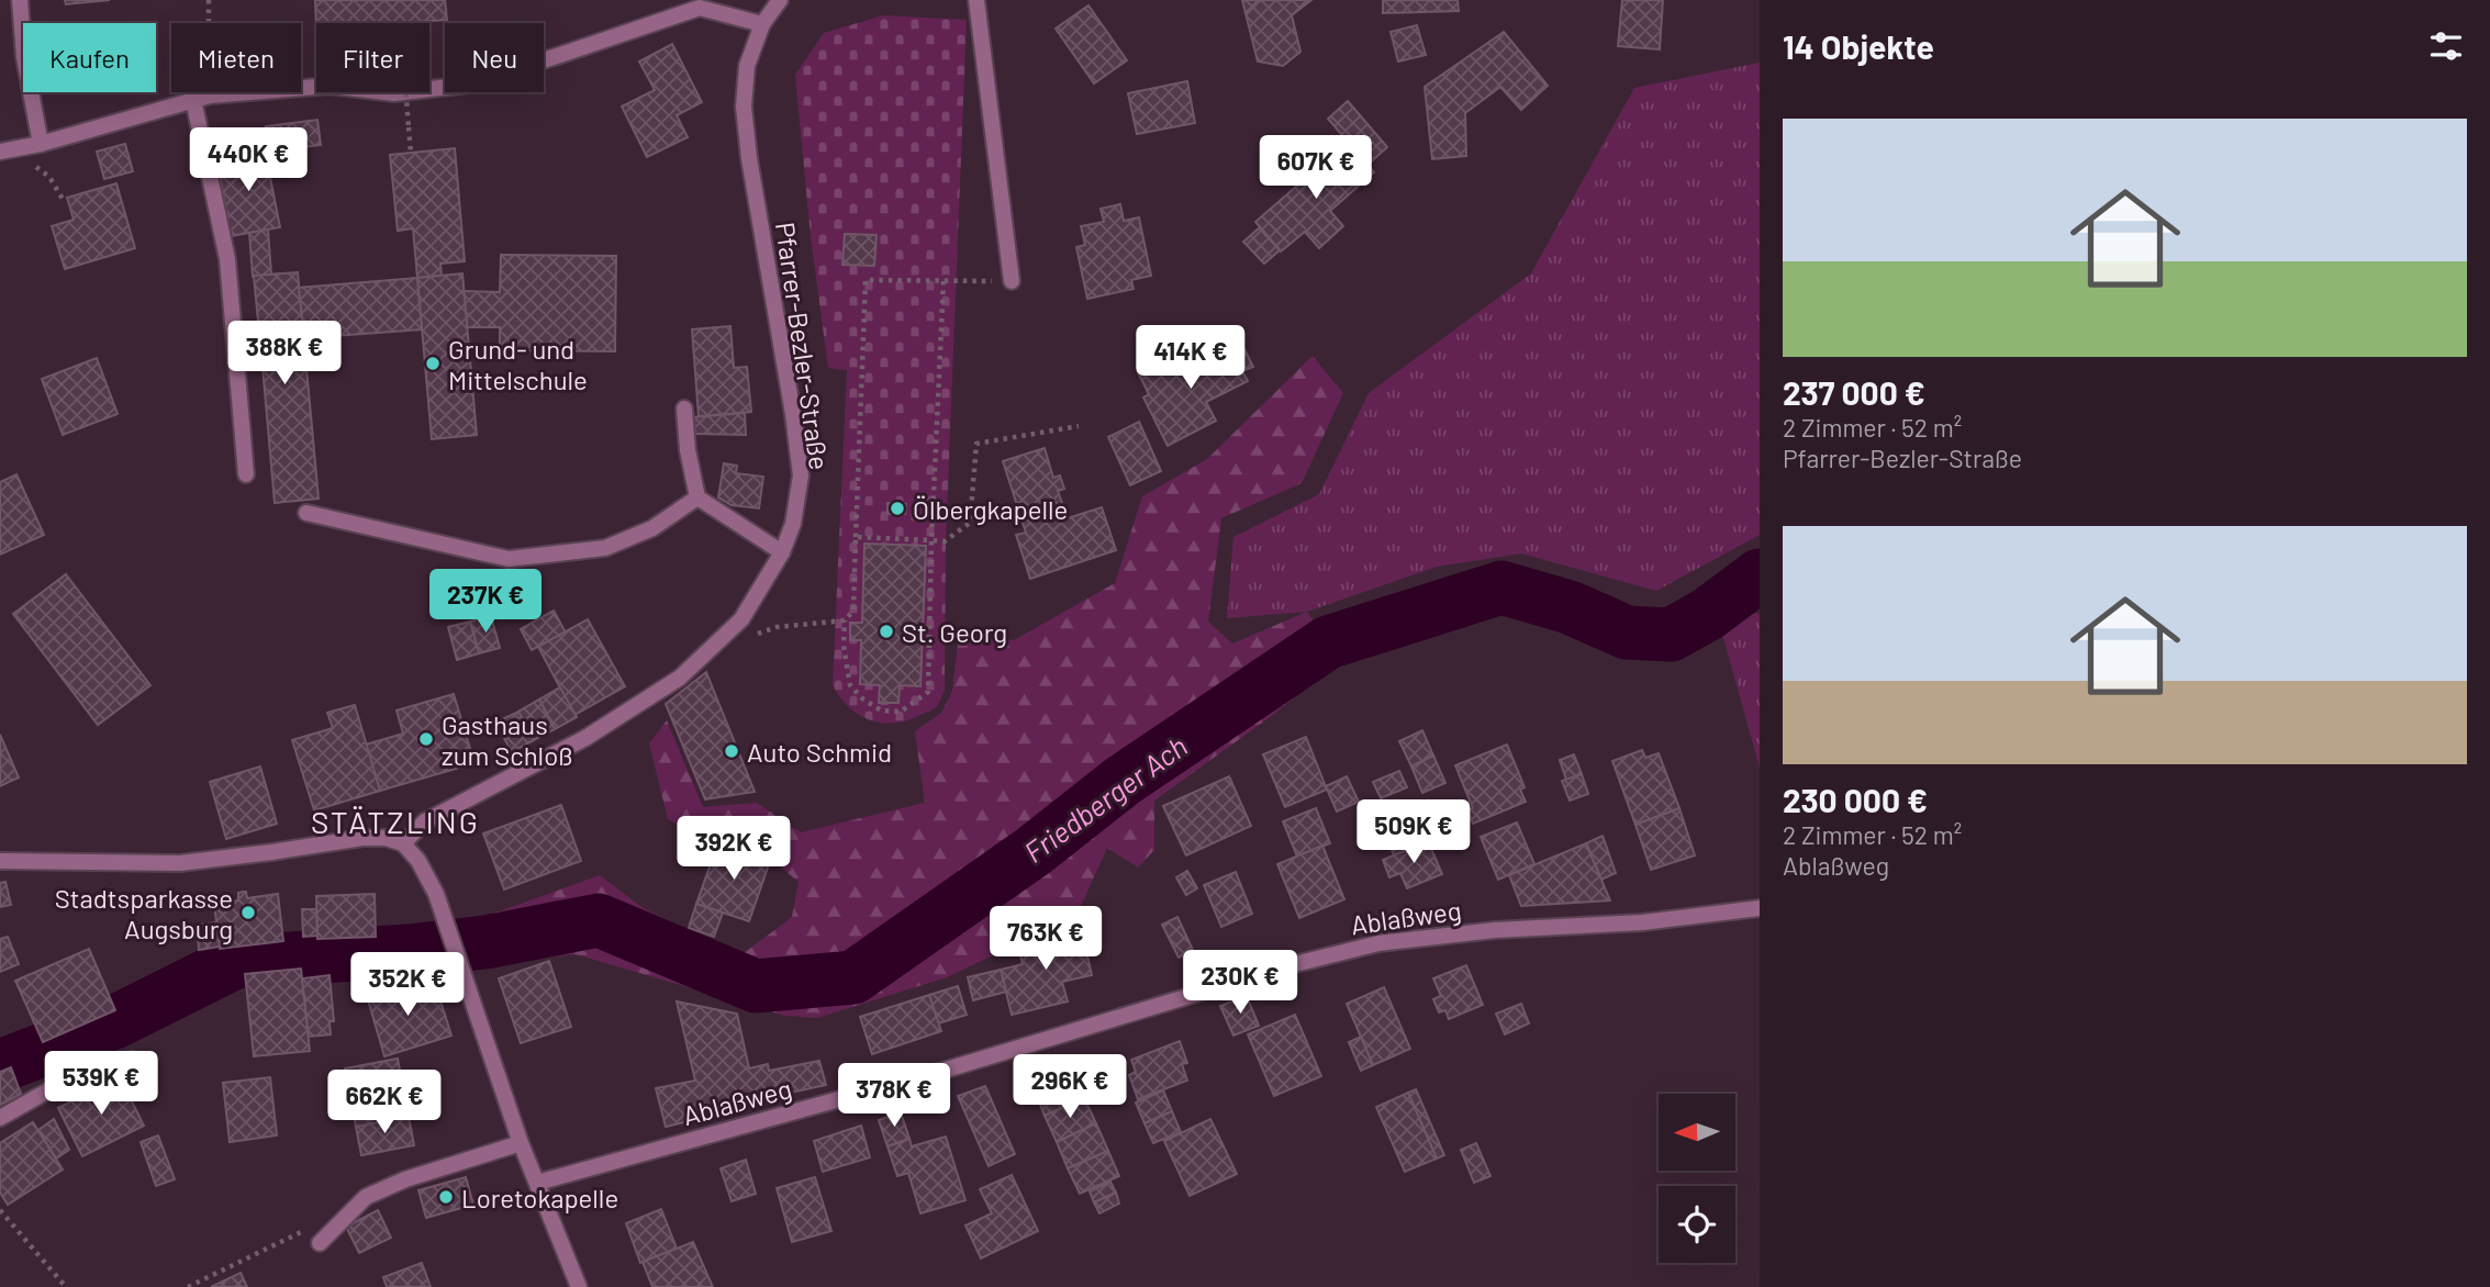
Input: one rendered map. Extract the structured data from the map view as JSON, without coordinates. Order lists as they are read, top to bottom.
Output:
{
  "streets": {
    "street": ["Pfarrer-Bezler-Straße", "Ablaßweg"]
  },
  "districts": ["STÄTZLING"],
  "water": ["Friedberger Ach"],
  "places": [
    "Grund- und Mittelschule",
    "Ölbergkapelle",
    "St. Georg",
    "Gasthaus zum Schloß",
    "Auto Schmid",
    "Stadtsparkasse Augsburg",
    "Loretokapelle"
  ],
  "north": "left",
  "page": {
    "heading": "14 Objekte",
    "chip": [
      "Kaufen",
      "Mieten",
      "Filter",
      "Neu"
    ],
    "list": [
      {
        "name": "237 000 €",
        "note": "2 Zimmer · 52 m² · Pfarrer-Bezler-Straße"
      },
      {
        "name": "230 000 €",
        "note": "2 Zimmer · 52 m² · Ablaßweg"
      }
    ],
    "price": [
      "440K €",
      "607K €",
      "388K €",
      "414K €",
      "237K €",
      "509K €",
      "392K €",
      "763K €",
      "230K €",
      "352K €",
      "539K €",
      "296K €",
      "378K €",
      "662K €"
    ]
  }
}
